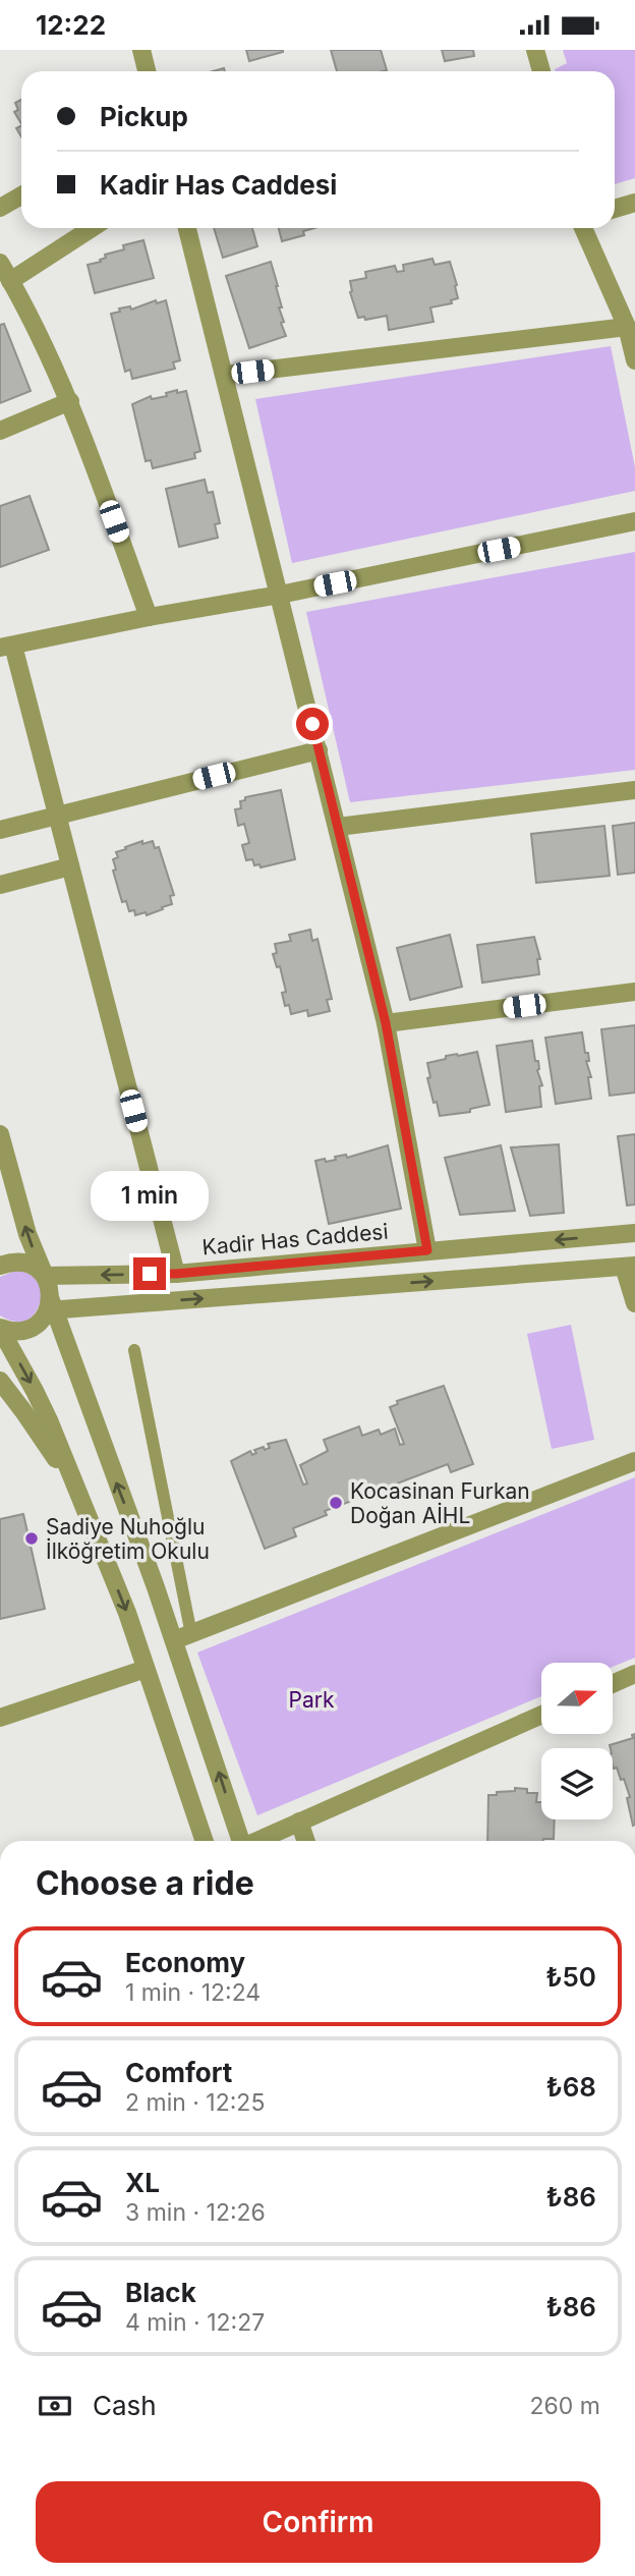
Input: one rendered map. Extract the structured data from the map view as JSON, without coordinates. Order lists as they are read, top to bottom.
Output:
{
  "streets": {
    "street": ["Kadir Has Caddesi"]
  },
  "parks": ["Park"],
  "places": ["Kocasinan Furkan Doğan AİHL", "Sadiye Nuhoğlu İlköğretim Okulu"],
  "north": "right",
  "page": {
    "status": "12:22",
    "banner": ["Pickup", "Kadir Has Caddesi"],
    "bubble": "1 min",
    "heading": "Choose a ride",
    "list": [
      {
        "name": "Economy",
        "note": "1 min · 12:24",
        "value": "₺50"
      },
      {
        "name": "Comfort",
        "note": "2 min · 12:25",
        "value": "₺68"
      },
      {
        "name": "XL",
        "note": "3 min · 12:26",
        "value": "₺86"
      },
      {
        "name": "Black",
        "note": "4 min · 12:27",
        "value": "₺86"
      }
    ],
    "pay": ["Cash", "260 m"],
    "buttons": "Confirm"
  }
}
